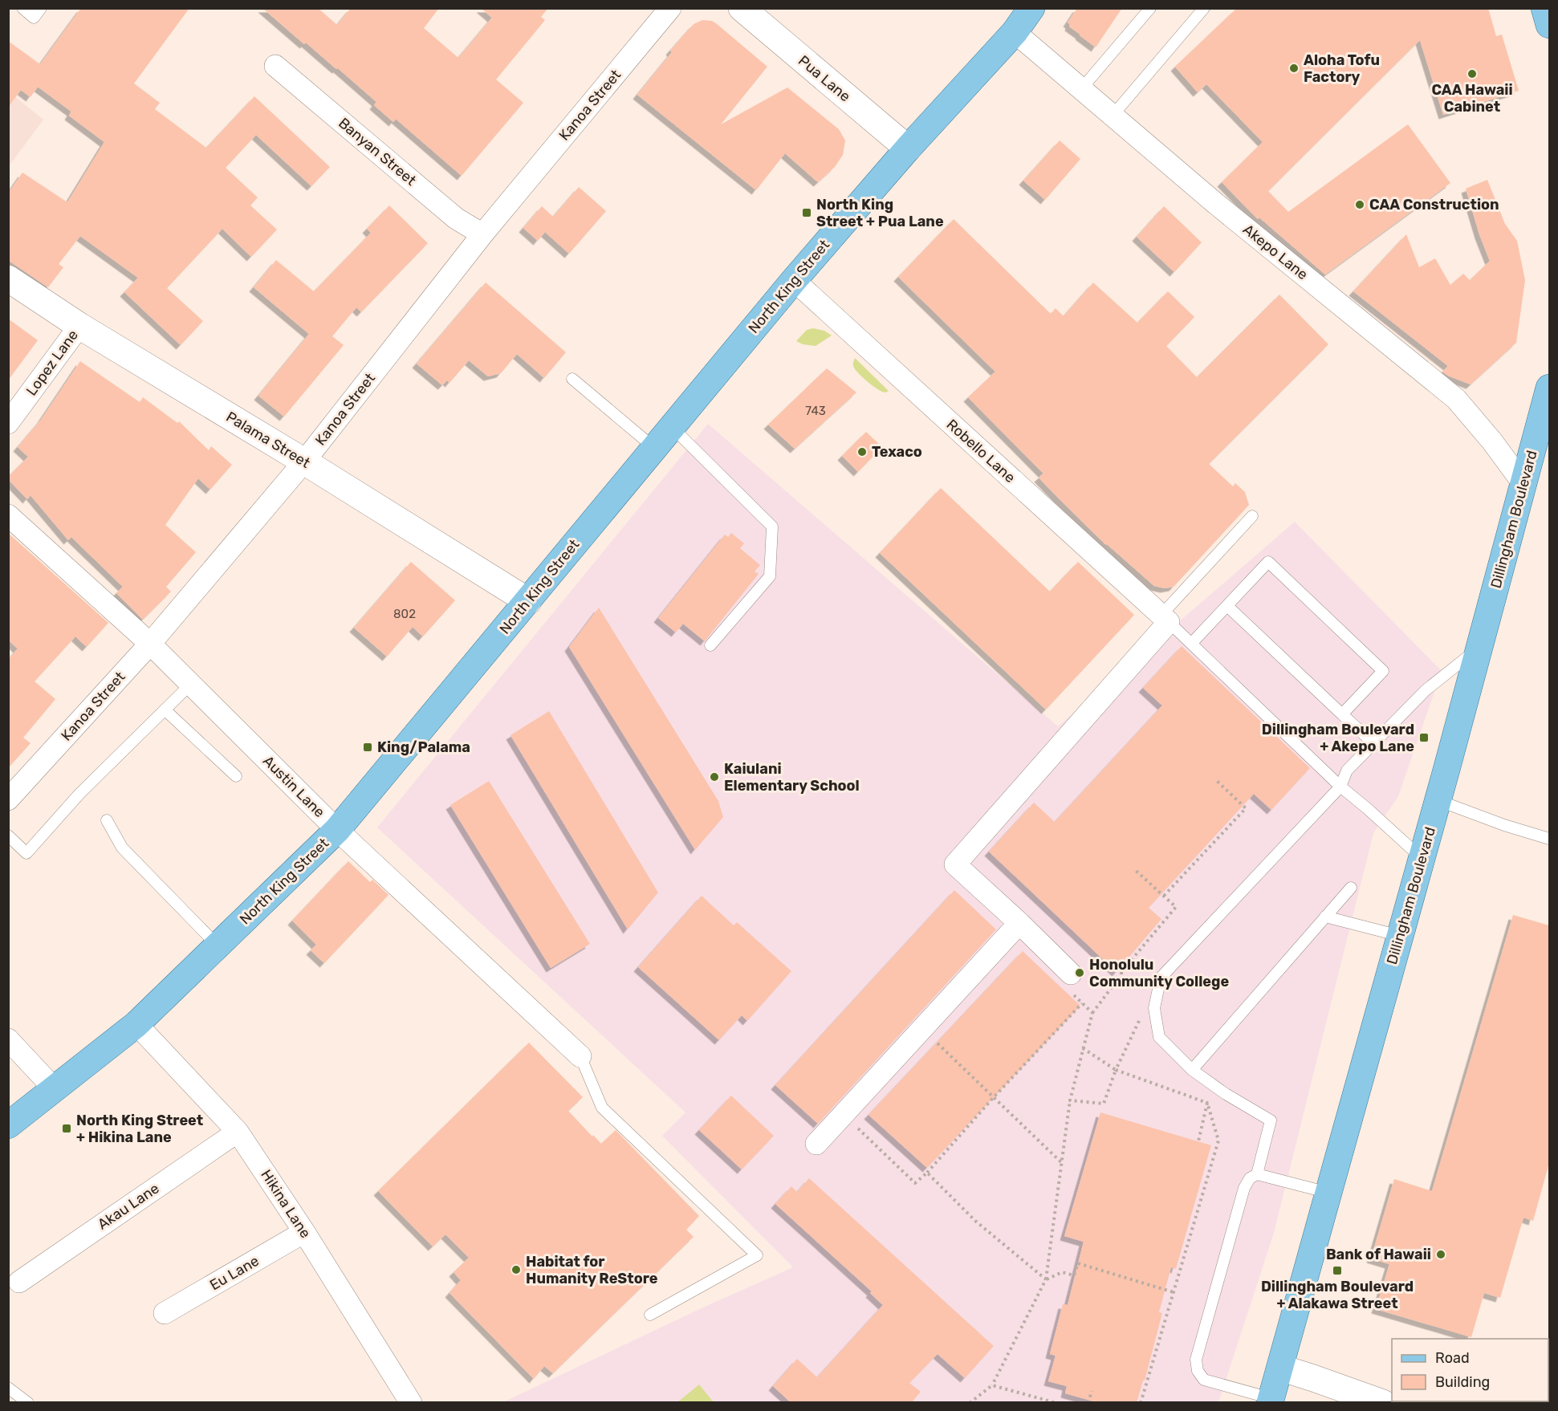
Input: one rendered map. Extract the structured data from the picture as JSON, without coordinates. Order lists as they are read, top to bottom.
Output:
{
  "streets": {
    "main road": ["North King Street", "Dillingham Boulevard"],
    "street": [
      "Pua Lane",
      "Kanoa Street",
      "Banyan Street",
      "Akepo Lane",
      "Lopez Lane",
      "Palama Street",
      "Robello Lane",
      "Austin Lane",
      "Hikina Lane",
      "Akau Lane",
      "Eu Lane"
    ]
  },
  "crossings": [
    ["Pua Lane", "North King Street"],
    ["Kanoa Street", "Banyan Street"],
    ["Kanoa Street", "Palama Street"],
    ["Kanoa Street", "Austin Lane"],
    ["Akepo Lane", "North King Street"],
    ["Akepo Lane", "Dillingham Boulevard"],
    ["North King Street", "Palama Street"],
    ["North King Street", "Robello Lane"],
    ["North King Street", "Austin Lane"],
    ["North King Street", "Hikina Lane"],
    ["Lopez Lane", "Palama Street"],
    ["Hikina Lane", "Akau Lane"],
    ["Hikina Lane", "Eu Lane"]
  ],
  "places": {
    "other": [
      "Aloha Tofu Factory",
      "CAA Hawaii Cabinet",
      "CAA Construction",
      "Texaco",
      "Kaiulani Elementary School",
      "Honolulu Community College",
      "Bank of Hawaii",
      "Habitat for Humanity ReStore"
    ],
    "transit": [
      "North King Street + Pua Lane",
      "Dillingham Boulevard + Akepo Lane",
      "King/Palama",
      "North King Street + Hikina Lane",
      "Dillingham Boulevard + Alakawa Street"
    ]
  },
  "house_numbers": ["743", "802"],
  "legend": ["Road", "Building"]
}
